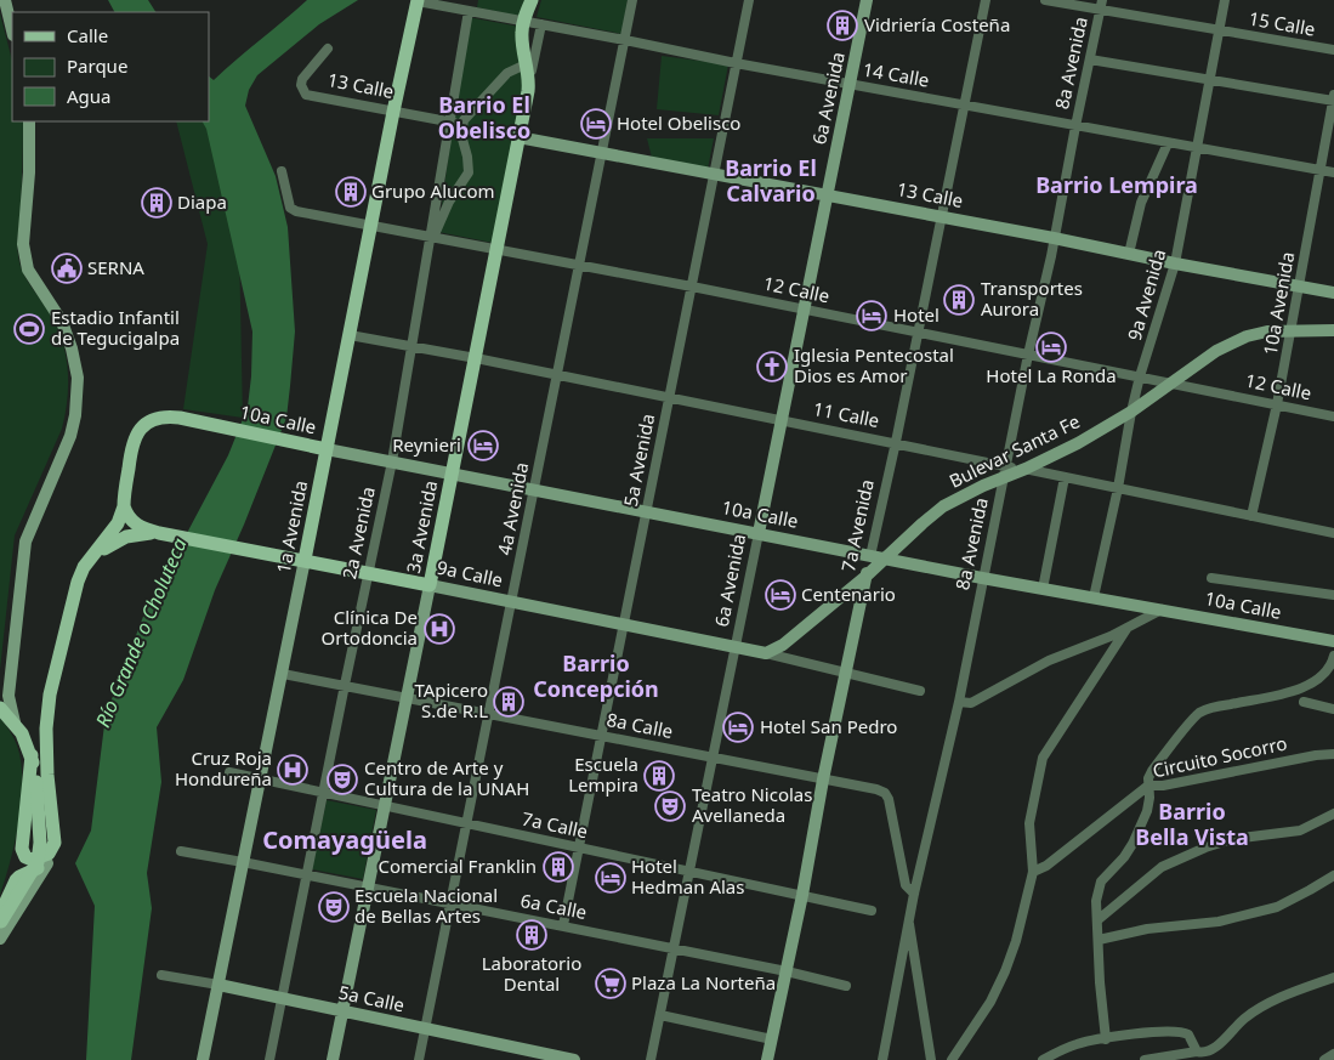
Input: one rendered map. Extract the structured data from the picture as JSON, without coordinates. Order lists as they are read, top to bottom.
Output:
{
  "streets": {
    "main road": [
      "10a Calle",
      "1a Avenida",
      "3a Avenida",
      "9a Calle"
    ],
    "street": [
      "15 Calle",
      "8a Avenida",
      "14 Calle",
      "13 Calle",
      "6a Avenida",
      "12 Calle",
      "9a Avenida",
      "10a Avenida",
      "11 Calle",
      "Bulevar Santa Fe",
      "5a Avenida",
      "4a Avenida",
      "7a Avenida",
      "2a Avenida",
      "8a Calle",
      "Circuito Socorro",
      "7a Calle",
      "6a Calle",
      "5a Calle"
    ]
  },
  "crossings": [
    ["15 Calle", "8a Avenida"],
    ["15 Calle", "9a Avenida"],
    ["8a Avenida", "14 Calle"],
    ["8a Avenida", "13 Calle"],
    ["8a Avenida", "12 Calle"],
    ["8a Avenida", "11 Calle"],
    ["8a Avenida", "10a Calle"],
    ["8a Avenida", "Bulevar Santa Fe"],
    ["8a Avenida", "8a Calle"],
    ["14 Calle", "6a Avenida"],
    ["14 Calle", "9a Avenida"],
    ["14 Calle", "10a Avenida"],
    ["14 Calle", "5a Avenida"],
    ["14 Calle", "4a Avenida"],
    ["14 Calle", "7a Avenida"],
    ["14 Calle", "1a Avenida"],
    ["14 Calle", "3a Avenida"],
    ["14 Calle", "2a Avenida"],
    ["13 Calle", "6a Avenida"],
    ["13 Calle", "9a Avenida"],
    ["13 Calle", "10a Avenida"],
    ["13 Calle", "5a Avenida"],
    ["13 Calle", "4a Avenida"],
    ["13 Calle", "7a Avenida"],
    ["13 Calle", "1a Avenida"],
    ["13 Calle", "3a Avenida"],
    ["13 Calle", "2a Avenida"],
    ["6a Avenida", "12 Calle"],
    ["6a Avenida", "11 Calle"],
    ["6a Avenida", "10a Calle"],
    ["6a Avenida", "9a Calle"],
    ["6a Avenida", "8a Calle"],
    ["6a Avenida", "7a Calle"],
    ["6a Avenida", "6a Calle"],
    ["12 Calle", "9a Avenida"],
    ["12 Calle", "10a Avenida"],
    ["12 Calle", "Bulevar Santa Fe"],
    ["12 Calle", "5a Avenida"],
    ["12 Calle", "4a Avenida"],
    ["12 Calle", "7a Avenida"],
    ["12 Calle", "1a Avenida"],
    ["12 Calle", "3a Avenida"],
    ["12 Calle", "2a Avenida"],
    ["9a Avenida", "10a Calle"],
    ["9a Avenida", "Bulevar Santa Fe"],
    ["10a Avenida", "Bulevar Santa Fe"],
    ["11 Calle", "Bulevar Santa Fe"],
    ["11 Calle", "5a Avenida"],
    ["11 Calle", "4a Avenida"],
    ["11 Calle", "7a Avenida"],
    ["11 Calle", "1a Avenida"],
    ["11 Calle", "3a Avenida"],
    ["11 Calle", "2a Avenida"],
    ["10a Calle", "Bulevar Santa Fe"],
    ["10a Calle", "5a Avenida"],
    ["10a Calle", "4a Avenida"],
    ["10a Calle", "7a Avenida"],
    ["10a Calle", "1a Avenida"],
    ["10a Calle", "3a Avenida"],
    ["10a Calle", "2a Avenida"],
    ["Bulevar Santa Fe", "7a Avenida"],
    ["5a Avenida", "9a Calle"],
    ["5a Avenida", "8a Calle"],
    ["5a Avenida", "7a Calle"],
    ["5a Avenida", "6a Calle"],
    ["4a Avenida", "9a Calle"],
    ["4a Avenida", "8a Calle"],
    ["4a Avenida", "7a Calle"],
    ["4a Avenida", "6a Calle"],
    ["4a Avenida", "5a Calle"],
    ["7a Avenida", "8a Calle"],
    ["7a Avenida", "7a Calle"],
    ["7a Avenida", "6a Calle"],
    ["1a Avenida", "9a Calle"],
    ["1a Avenida", "8a Calle"],
    ["1a Avenida", "7a Calle"],
    ["1a Avenida", "6a Calle"],
    ["1a Avenida", "5a Calle"],
    ["3a Avenida", "9a Calle"],
    ["3a Avenida", "8a Calle"],
    ["3a Avenida", "7a Calle"],
    ["3a Avenida", "6a Calle"],
    ["3a Avenida", "5a Calle"],
    ["2a Avenida", "9a Calle"],
    ["2a Avenida", "8a Calle"],
    ["2a Avenida", "7a Calle"],
    ["2a Avenida", "6a Calle"],
    ["2a Avenida", "5a Calle"]
  ],
  "districts": [
    "Barrio El Obelisco",
    "Barrio El Calvario",
    "Barrio Lempira",
    "Barrio Concepción",
    "Barrio Bella Vista",
    "Comayagüela"
  ],
  "water": ["Río Grande o Choluteca"],
  "places": {
    "building": [
      "Vidriería Costeña",
      "Grupo Alucom",
      "Diapa",
      "Transportes Aurora",
      "TApicero S.de R.L",
      "Escuela Lempira",
      "Comercial Franklin",
      "Laboratorio Dental"
    ],
    "hotel": [
      "Hotel Obelisco",
      "Hotel",
      "Hotel La Ronda",
      "Reynieri",
      "Centenario",
      "Hotel San Pedro",
      "Hotel Hedman Alas"
    ],
    "public building": ["SERNA"],
    "sports": ["Estadio Infantil de Tegucigalpa"],
    "church": ["Iglesia Pentecostal Dios es Amor"],
    "hospital": ["Clínica De Ortodoncia", "Cruz Roja Hondureña"],
    "theatre": ["Centro de Arte y Cultura de la UNAH", "Teatro Nicolas Avellaneda", "Escuela Nacional de Bellas Artes"],
    "supermarket": ["Plaza La Norteña"]
  },
  "legend": ["Calle", "Parque", "Agua"]
}
